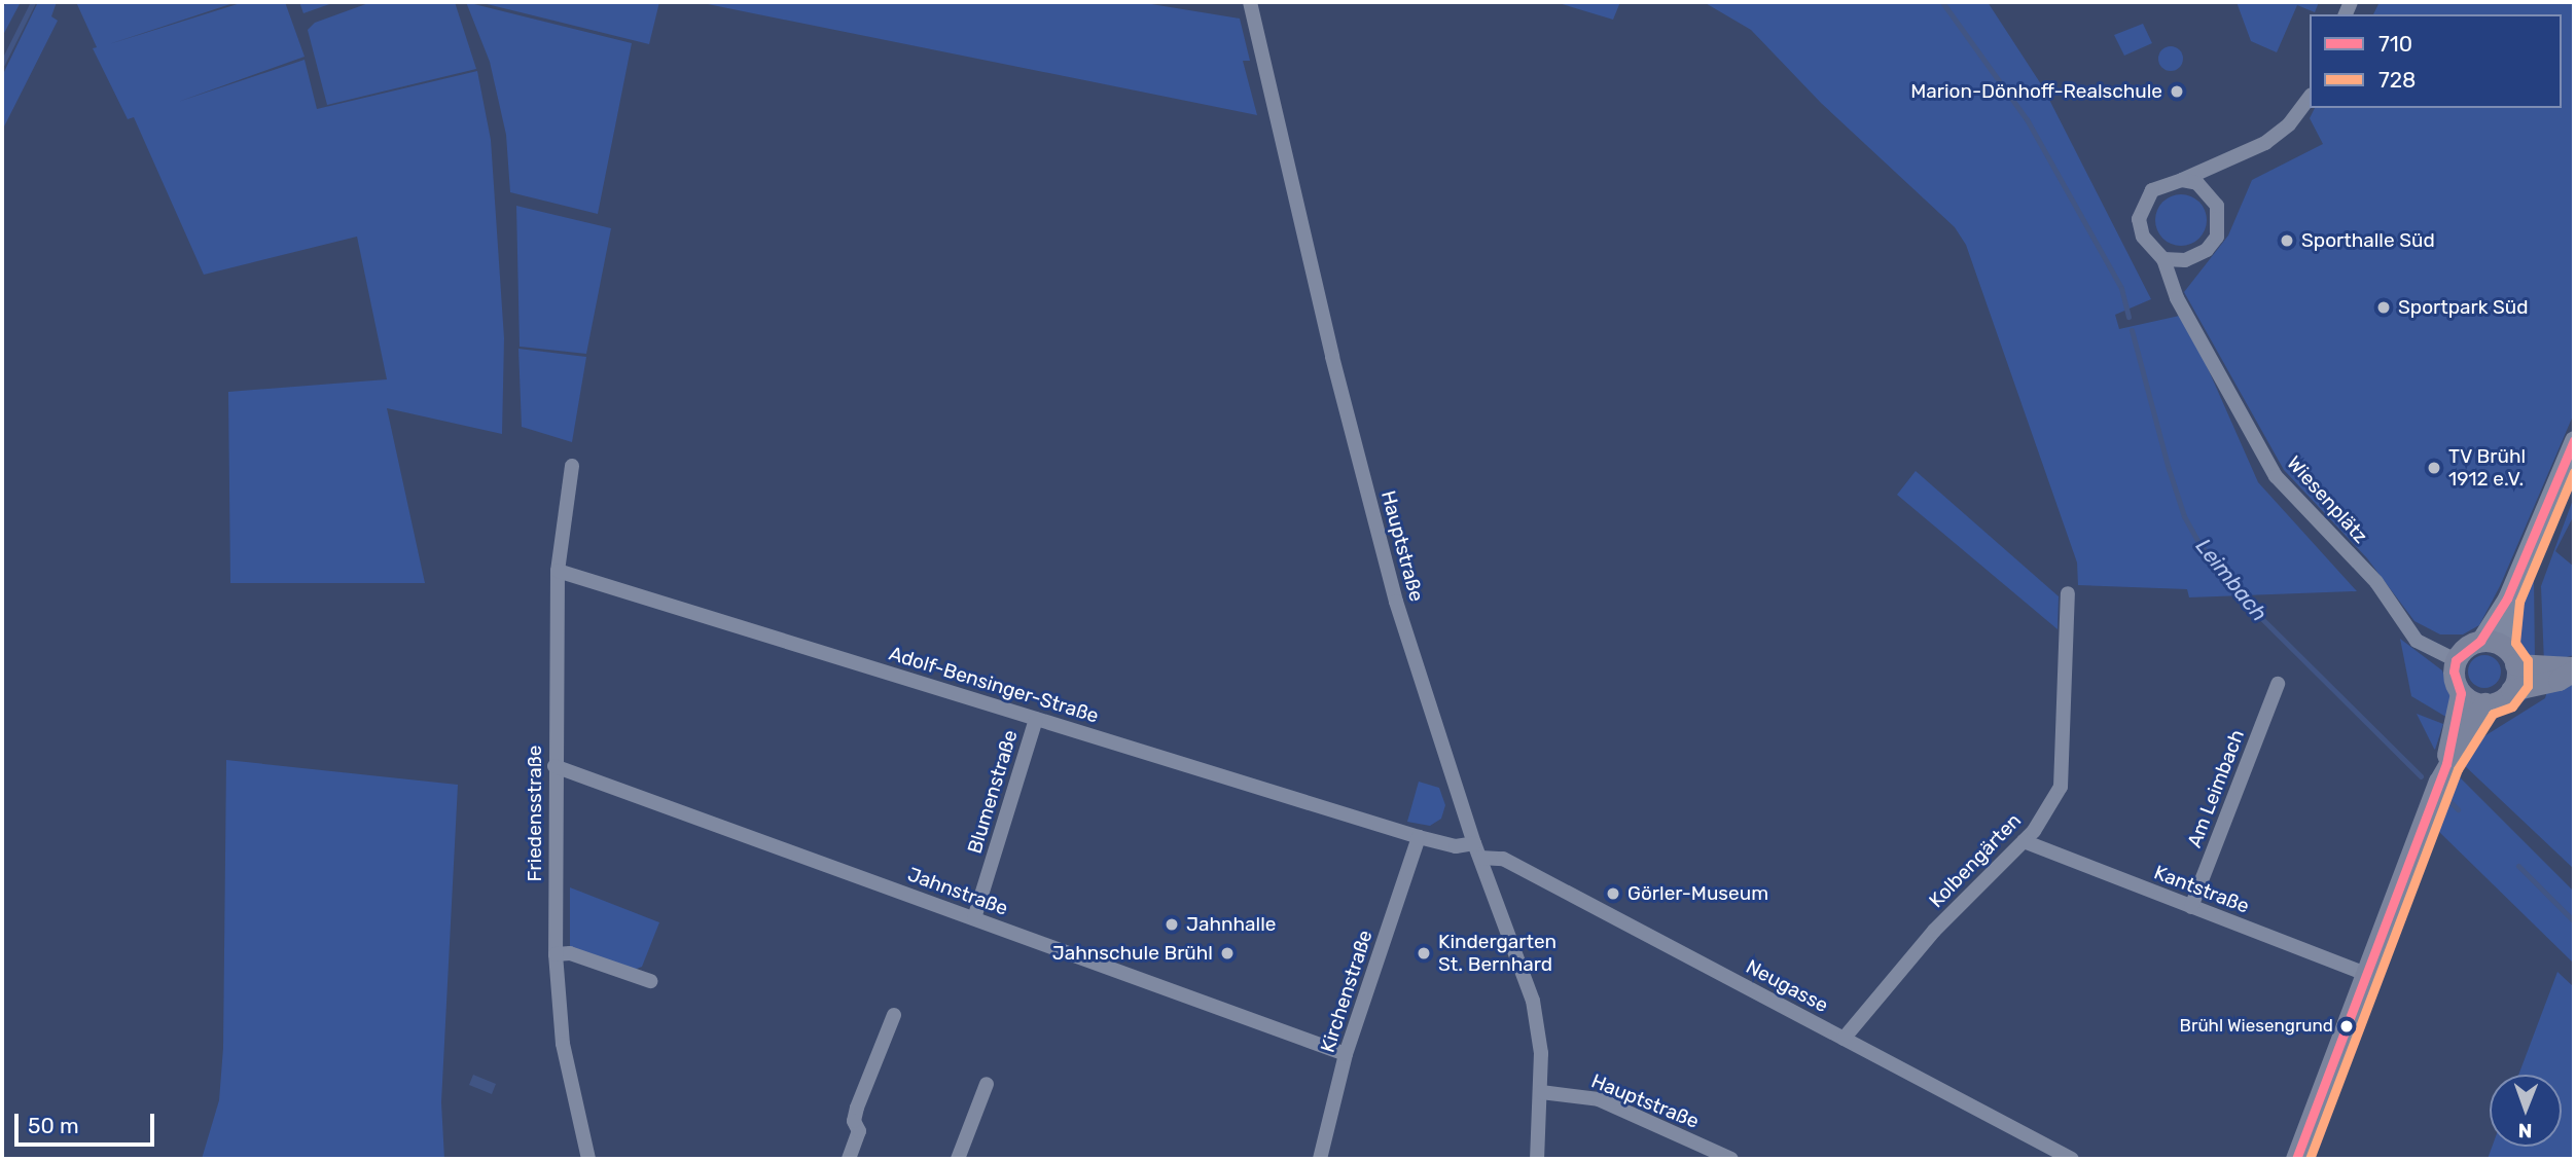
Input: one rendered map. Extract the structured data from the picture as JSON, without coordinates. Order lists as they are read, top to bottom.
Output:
{
  "streets": {
    "street": [
      "Wiesenplätz",
      "Hauptstraße",
      "Adolf-Bensinger-Straße",
      "Am Leimbach",
      "Blumenstraße",
      "Friedensstraße",
      "Kolbengärten",
      "Kantstraße",
      "Jahnstraße",
      "Neugasse",
      "Kirchenstraße"
    ]
  },
  "crossings": [
    ["Hauptstraße", "Neugasse"],
    ["Adolf-Bensinger-Straße", "Blumenstraße"],
    ["Adolf-Bensinger-Straße", "Friedensstraße"],
    ["Adolf-Bensinger-Straße", "Kirchenstraße"],
    ["Am Leimbach", "Kantstraße"],
    ["Blumenstraße", "Jahnstraße"],
    ["Friedensstraße", "Jahnstraße"],
    ["Kolbengärten", "Kantstraße"],
    ["Kolbengärten", "Neugasse"],
    ["Jahnstraße", "Kirchenstraße"]
  ],
  "water": ["Leimbach"],
  "places": [
    "Marion-Dönhoff-Realschule",
    "Sporthalle Süd",
    "Sportpark Süd",
    "TV Brühl 1912 e.V.",
    "Görler-Museum",
    "Jahnhalle",
    "Jahnschule Brühl",
    "Kindergarten St. Bernhard",
    "Brühl Wiesengrund"
  ],
  "lines": ["transit line 710", "transit line 728"],
  "legend": ["710", "728"],
  "scale_bar": "50 m",
  "north": "bottom"
}
